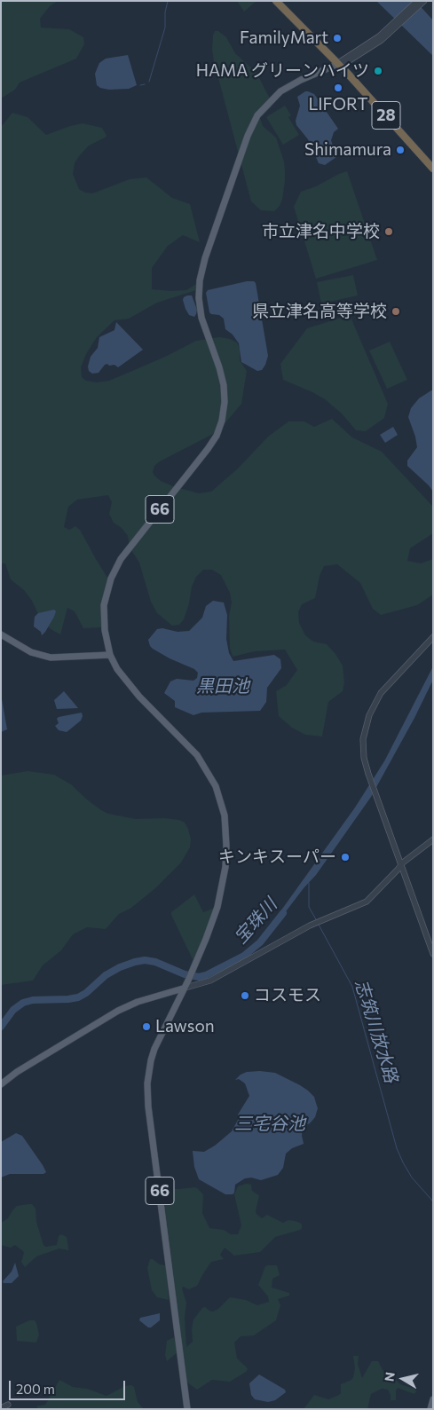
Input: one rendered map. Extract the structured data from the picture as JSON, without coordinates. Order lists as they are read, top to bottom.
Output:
{
  "streets": {
    "highway": ["28"],
    "main road": ["66"]
  },
  "crossings": [
    ["28", "66"]
  ],
  "water": [
    "黒田池",
    "宝珠川",
    "志筑川放水路",
    "三宅谷池"
  ],
  "places": [
    "FamilyMart",
    "HAMA グリーンハイツ",
    "LIFORT",
    "Shimamura",
    "市立津名中学校",
    "県立津名高等学校",
    "キンキスーパー",
    "コスモス",
    "Lawson"
  ],
  "scale_bar": "200 m",
  "north": "left"
}
